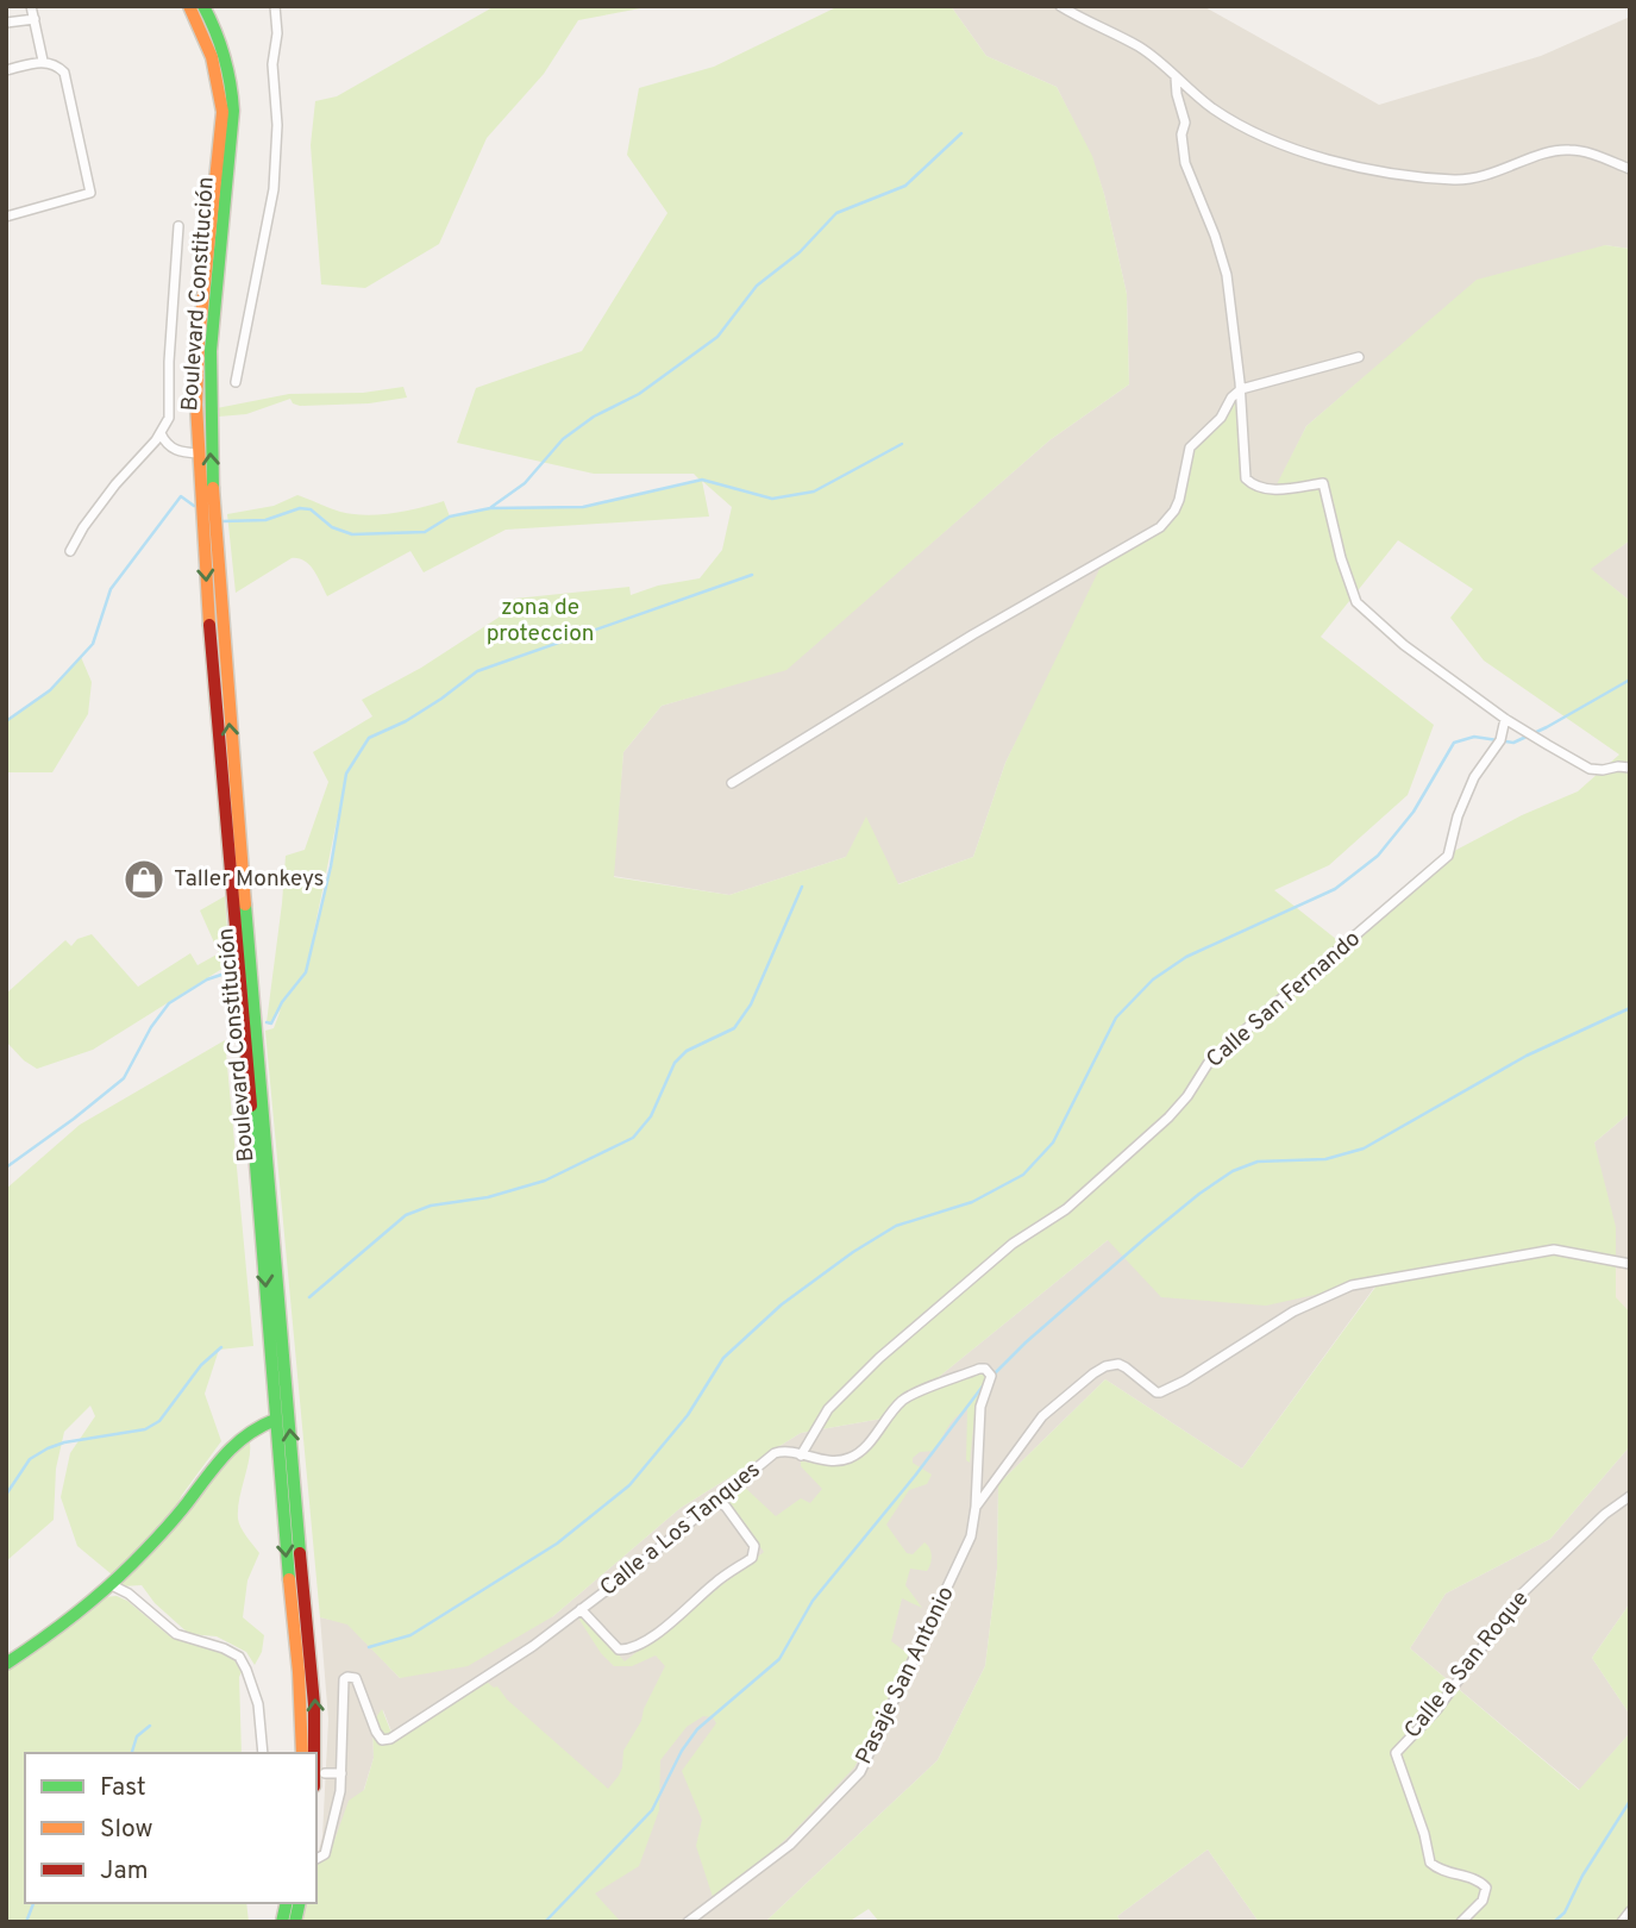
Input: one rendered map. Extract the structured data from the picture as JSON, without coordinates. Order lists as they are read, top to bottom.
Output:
{
  "streets": {
    "main road": ["Boulevard Constitución"],
    "street": [
      "Calle San Fernando",
      "Calle a Los Tanques",
      "Calle a San Roque",
      "Pasaje San Antonio"
    ]
  },
  "crossings": [
    ["Calle San Fernando", "Calle a Los Tanques"],
    ["Calle a Los Tanques", "Pasaje San Antonio"]
  ],
  "parks": ["zona de proteccion"],
  "places": {
    "shop": ["Taller Monkeys"]
  },
  "legend": ["Fast", "Slow", "Jam"]
}
